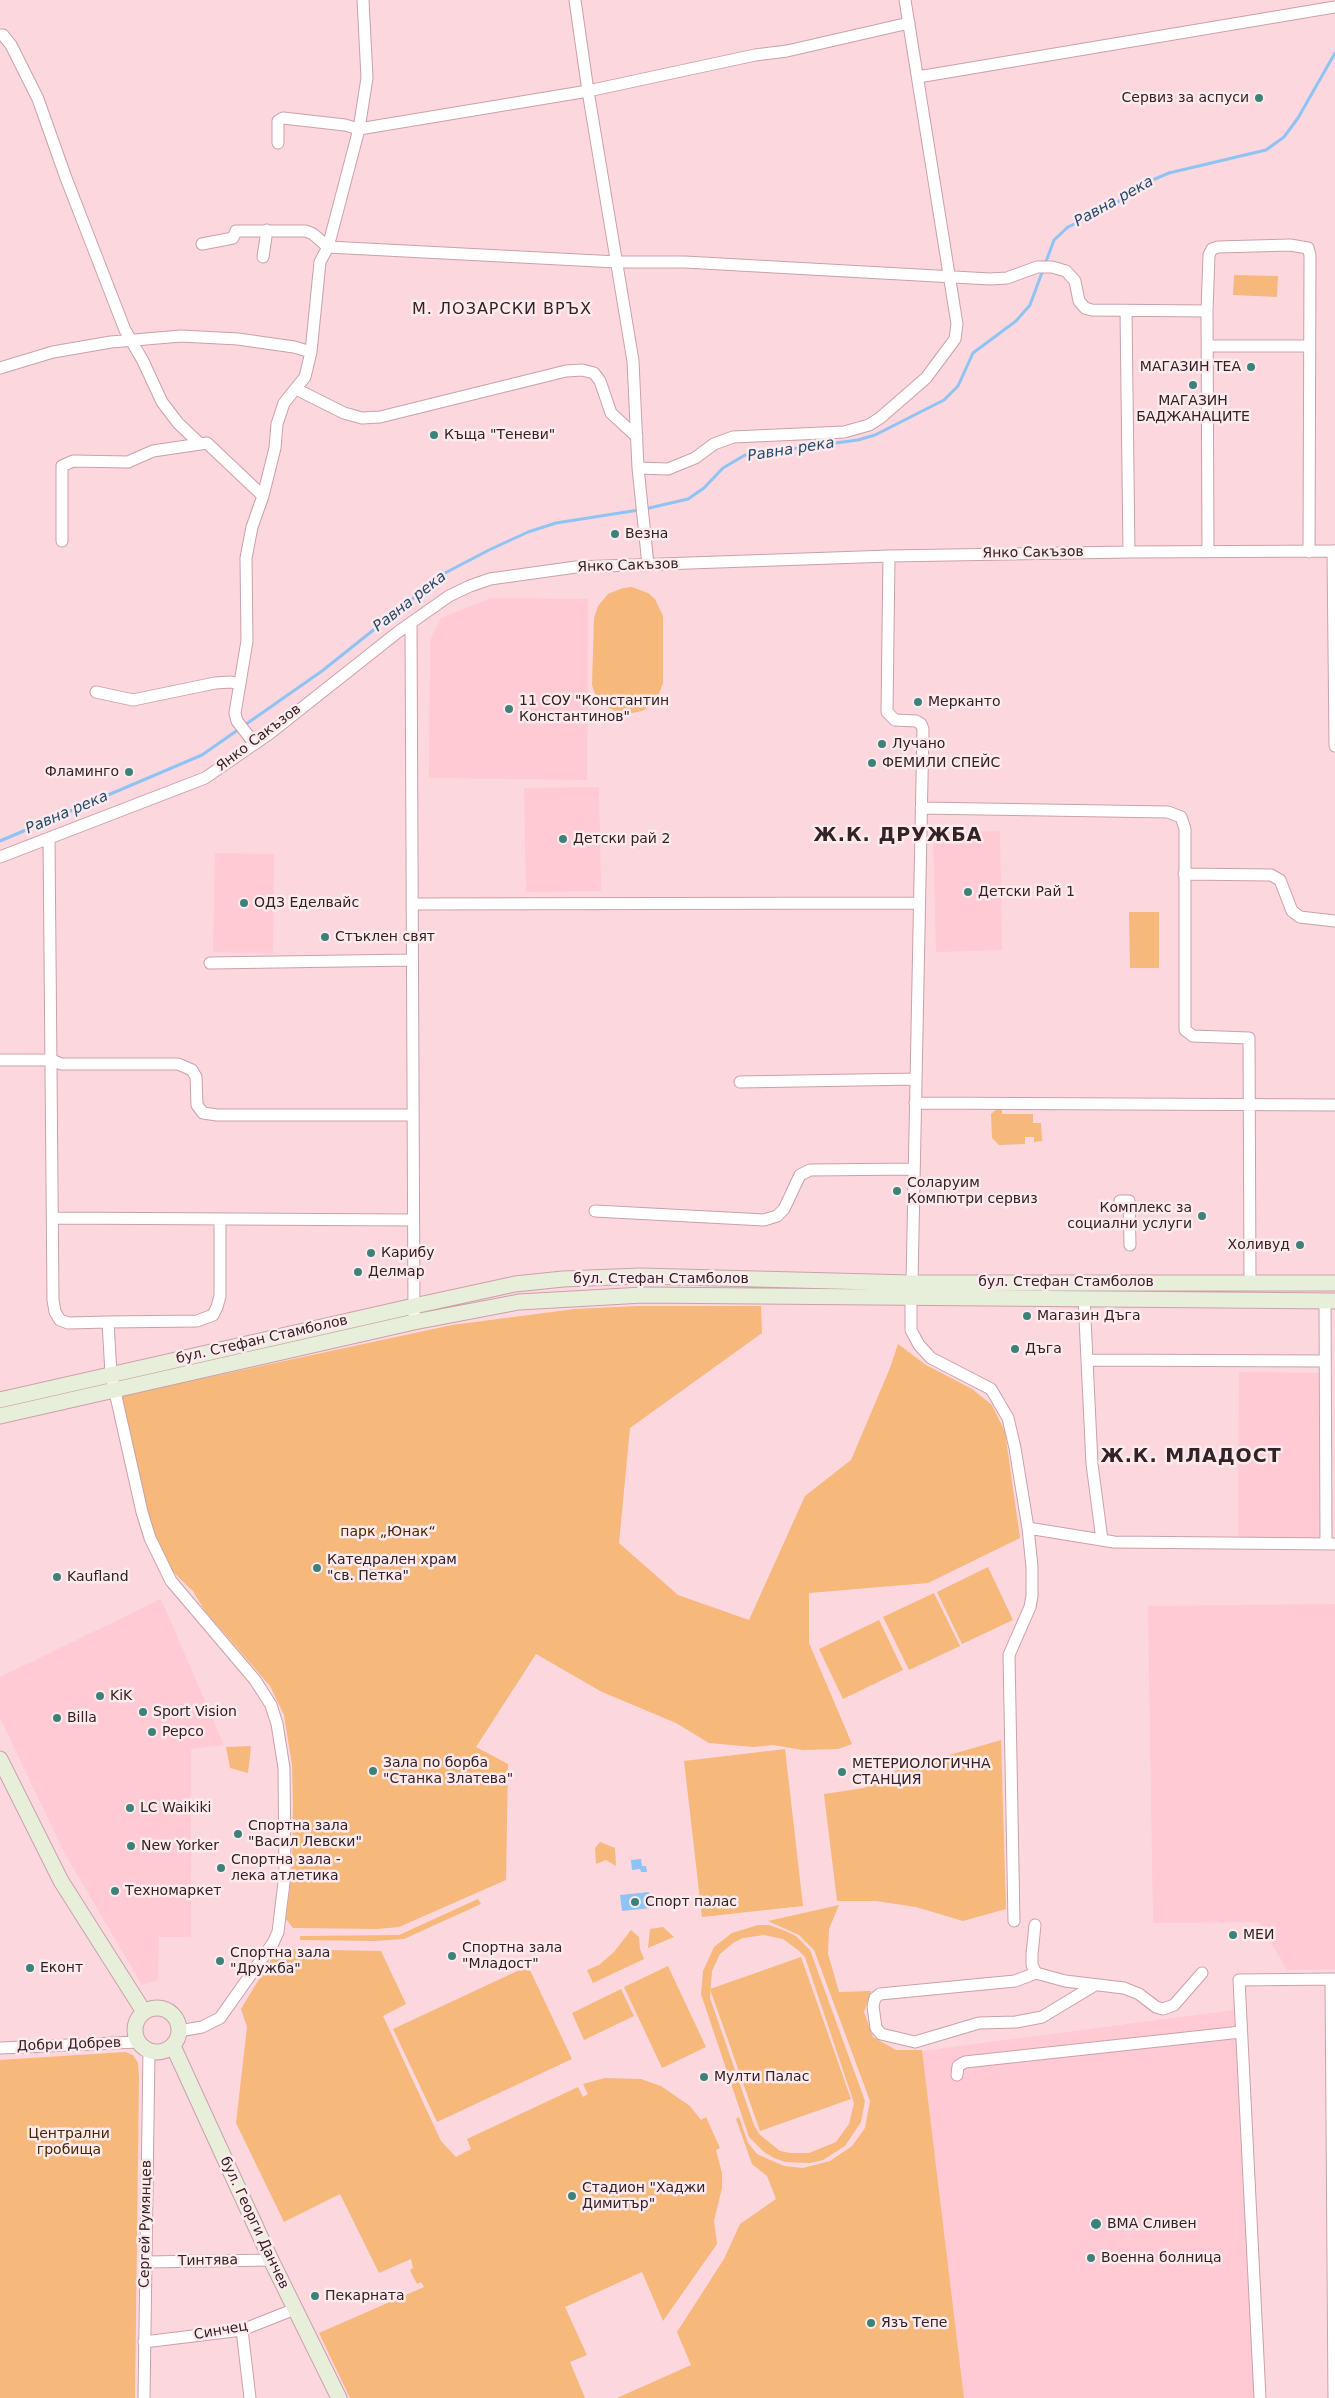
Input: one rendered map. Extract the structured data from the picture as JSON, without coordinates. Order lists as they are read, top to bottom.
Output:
{
  "streets": {
    "main road": ["бул. Стефан Стамболов", "бул. Георги Данчев"],
    "street": [
      "Янко Сакъзов",
      "Добри Добрев",
      "Сергей Румянцев",
      "Тинтява",
      "Синчец"
    ]
  },
  "crossings": [
    ["Добри Добрев", "бул. Георги Данчев"],
    ["Добри Добрев", "Сергей Румянцев"],
    ["бул. Георги Данчев", "Сергей Румянцев"],
    ["бул. Георги Данчев", "Тинтява"],
    ["бул. Георги Данчев", "Синчец"],
    ["Сергей Румянцев", "Тинтява"],
    ["Сергей Румянцев", "Синчец"]
  ],
  "districts": ["М. ЛОЗАРСКИ ВРЪХ", "Ж.К. ДРУЖБА", "Ж.К. МЛАДОСТ"],
  "water": ["Равна река"],
  "parks": ["парк „Юнак“", "Централни гробища"],
  "places": [
    "Сервиз за аспуси",
    "МАГАЗИН ТЕА",
    "МАГАЗИН БАДЖАНАЦИТЕ",
    "Къща \"Теневи\"",
    "Везна",
    "Мерканто",
    "11 СОУ \"Константин Константинов\"",
    "Лучано",
    "ФЕМИЛИ СПЕЙС",
    "Фламинго",
    "Детски рай 2",
    "Детски Рай 1",
    "ОДЗ Еделвайс",
    "Стъклен свят",
    "Соларуим Компютри сервиз",
    "Комплекс за социални услуги",
    "Холивуд",
    "Карибу",
    "Делмар",
    "Магазин Дъга",
    "Дъга",
    "Катедрален храм \"св. Петка\"",
    "Kaufland",
    "KiK",
    "Sport Vision",
    "Billa",
    "Pepco",
    "Зала по борба \"Станка Златева\"",
    "МЕТЕРИОЛОГИЧНА СТАНЦИЯ",
    "LC Waikiki",
    "Спортна зала \"Васил Левски\"",
    "New Yorker",
    "Спортна зала - лека атлетика",
    "Техномаркет",
    "Спорт палас",
    "МЕИ",
    "Спортна зала \"Младост\"",
    "Спортна зала \"Дружба\"",
    "Еконт",
    "Мулти Палас",
    "Стадион \"Хаджи Димитър\"",
    "ВМА Сливен",
    "Военна болница",
    "Пекарната",
    "Язъ Тепе"
  ]
}
